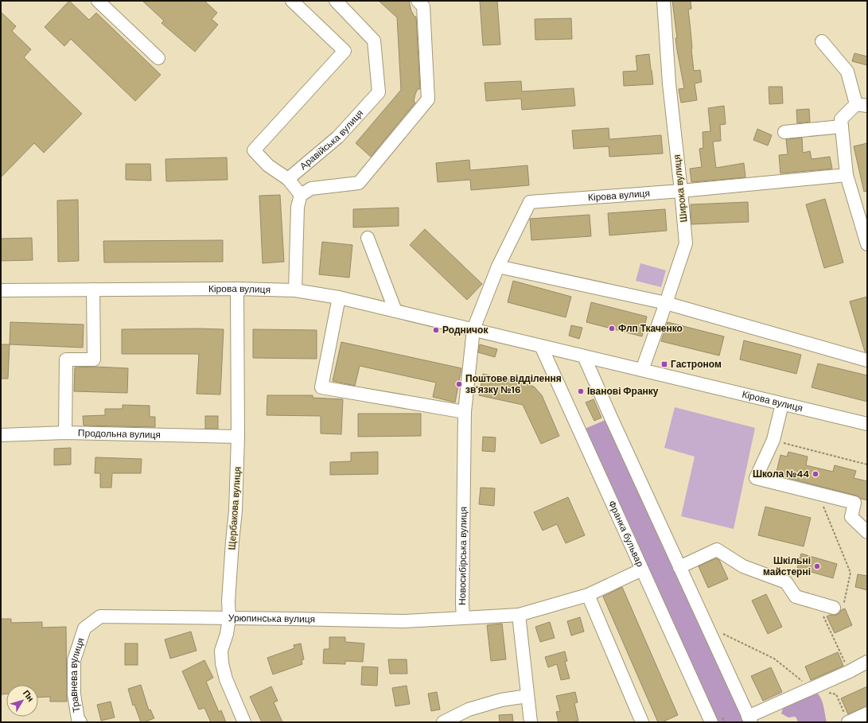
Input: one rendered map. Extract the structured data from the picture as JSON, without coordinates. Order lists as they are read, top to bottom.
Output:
{
  "streets": {
    "street": [
      "Аравійська вулиця",
      "Широка вулиця",
      "Кірова вулиця",
      "Продольна вулиця",
      "Щербакова вулиця",
      "Франка бульвар",
      "Новосибірська вулиця",
      "Урюпинська вулиця",
      "Травнева вулиця"
    ]
  },
  "crossings": [
    ["Широка вулиця", "Кірова вулиця"],
    ["Кірова вулиця", "Щербакова вулиця"],
    ["Кірова вулиця", "Франка бульвар"],
    ["Кірова вулиця", "Новосибірська вулиця"],
    ["Продольна вулиця", "Щербакова вулиця"],
    ["Щербакова вулиця", "Урюпинська вулиця"],
    ["Франка бульвар", "Новосибірська вулиця"],
    ["Новосибірська вулиця", "Урюпинська вулиця"],
    ["Урюпинська вулиця", "Травнева вулиця"]
  ],
  "places": {
    "other": [
      "Флп Ткаченко",
      "Родничок",
      "Поштове відділення зв'язку №16",
      "Іванові Франку",
      "Школа №44",
      "Шкільні майстерні"
    ],
    "transit": ["Гастроном"]
  },
  "north": "top right"
}
